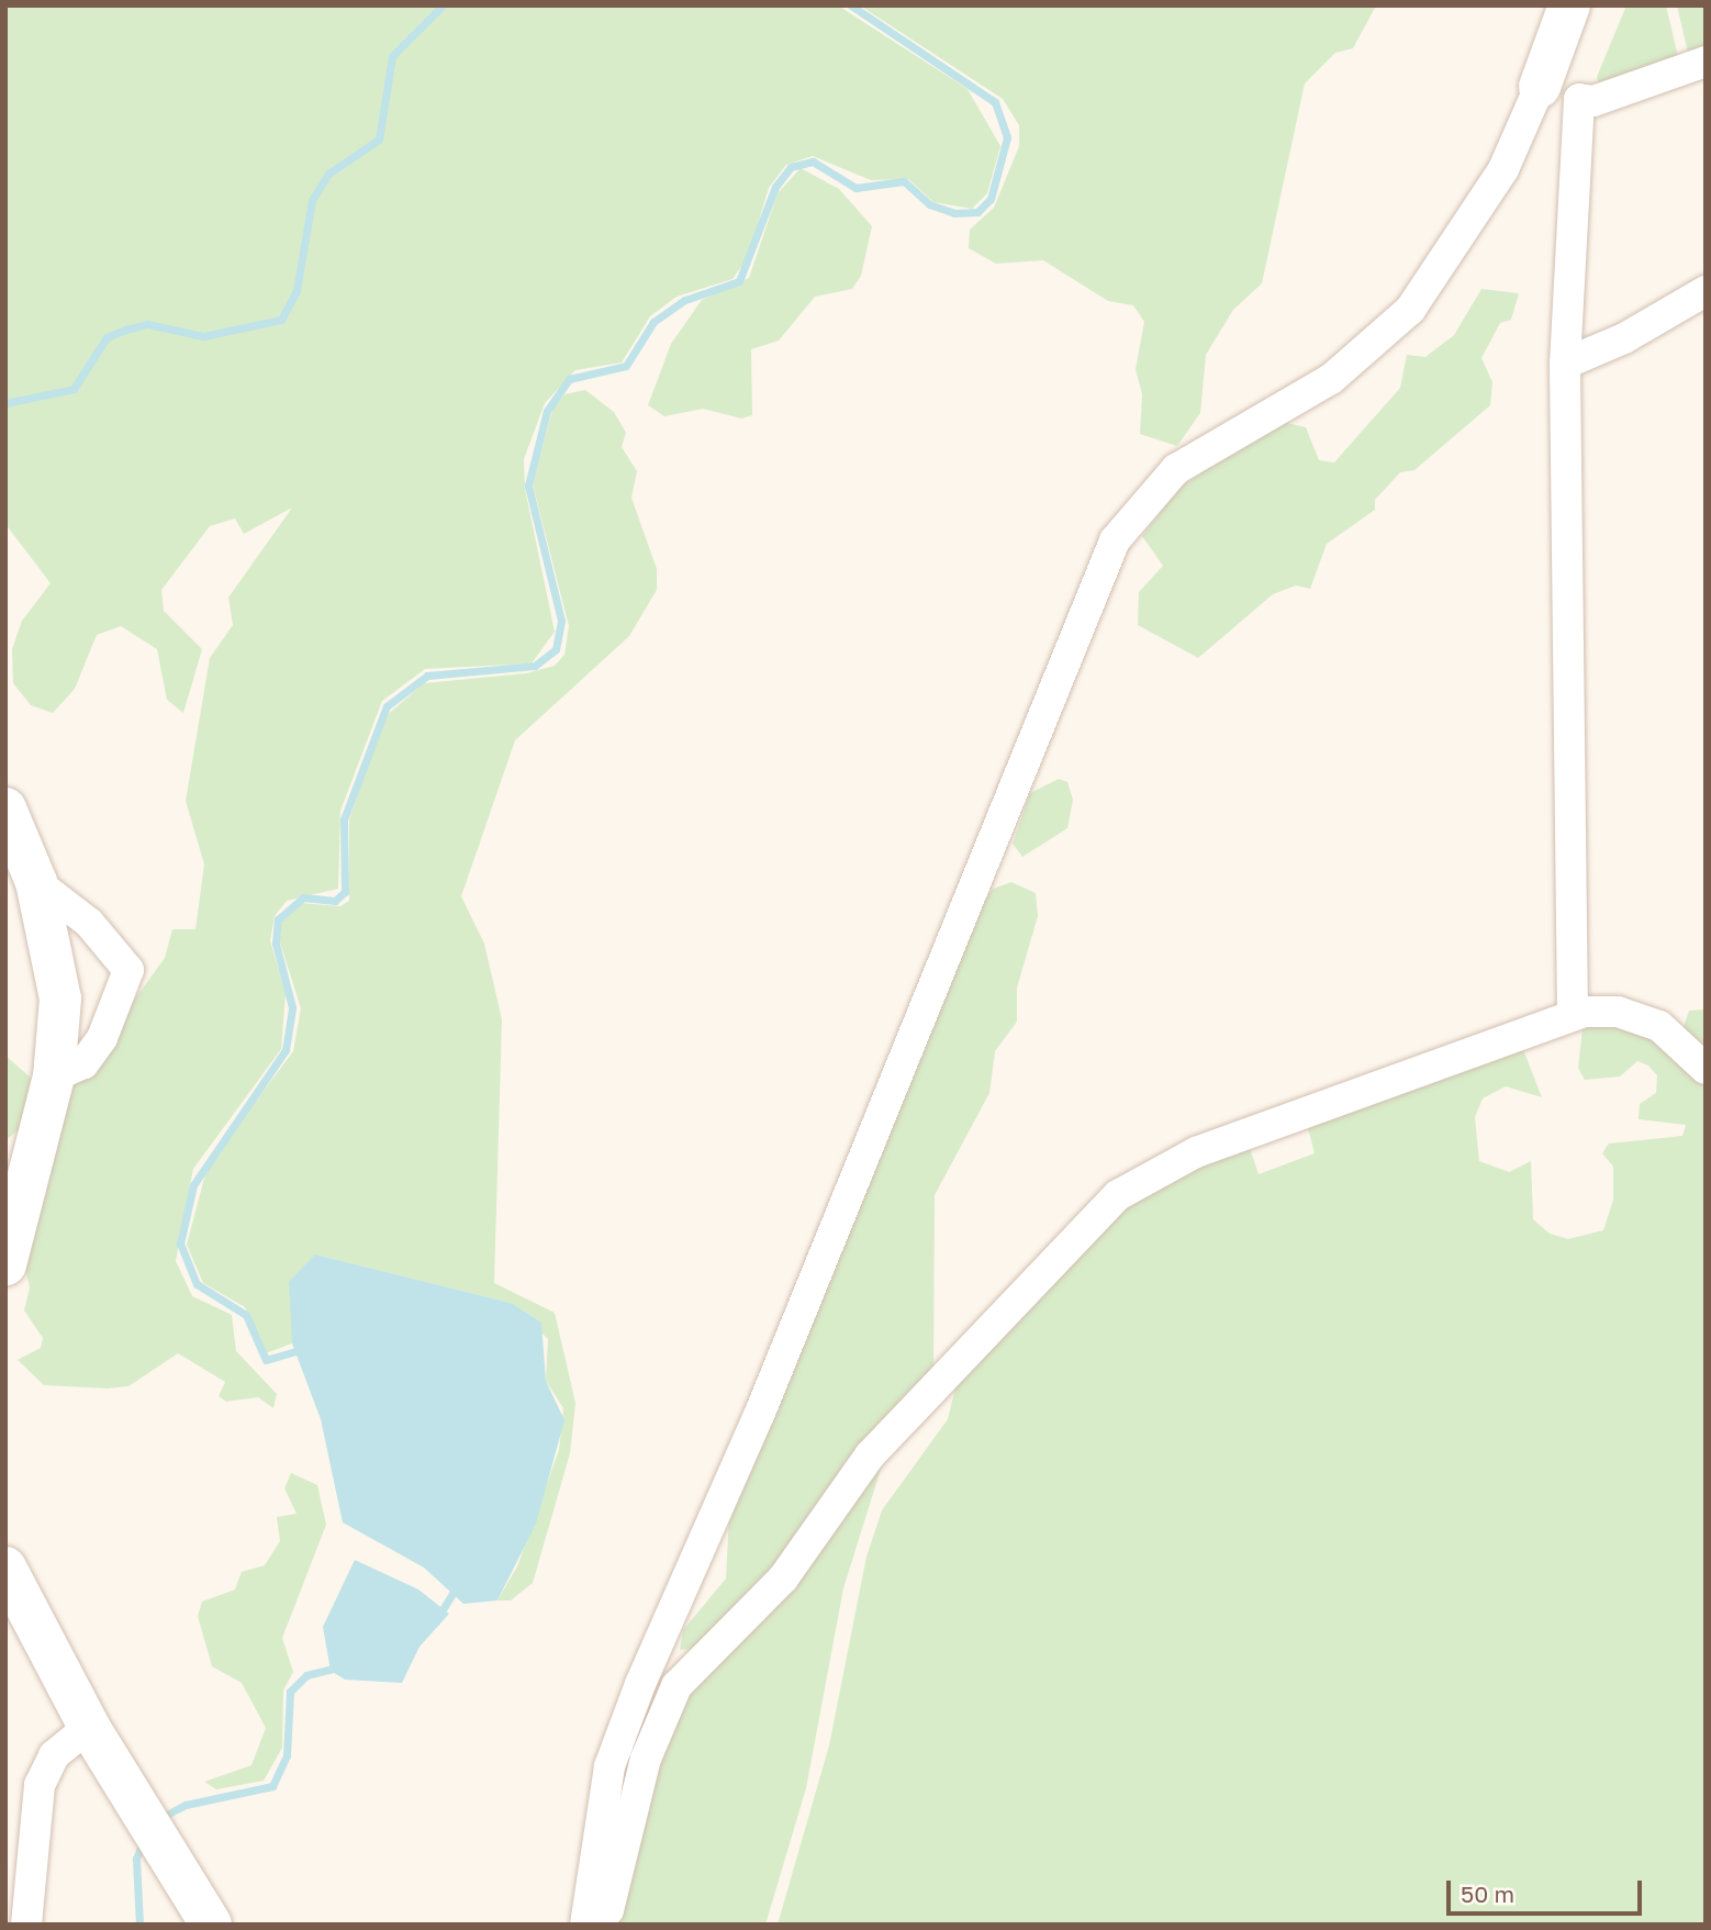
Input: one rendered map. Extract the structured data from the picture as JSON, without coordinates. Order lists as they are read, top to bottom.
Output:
{
  "scale_bar": "50 m"
}
